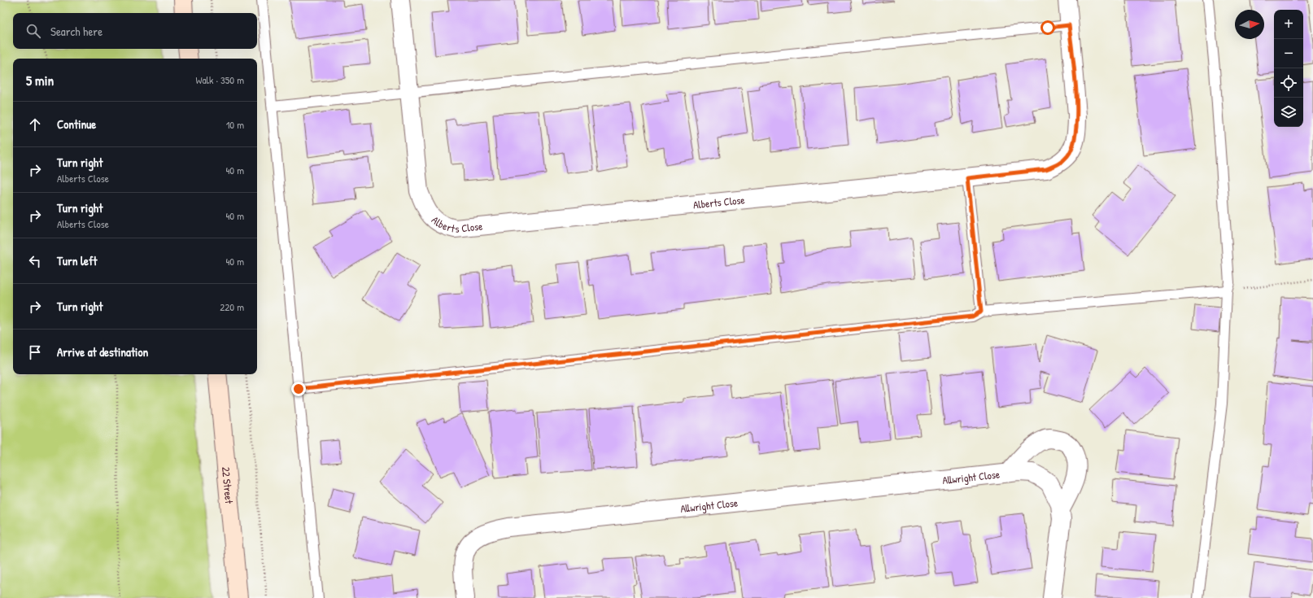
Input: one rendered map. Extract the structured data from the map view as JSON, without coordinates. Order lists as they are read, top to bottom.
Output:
{
  "streets": {
    "main road": ["22 Street"],
    "street": ["Alberts Close", "Allwright Close"]
  },
  "north": "right",
  "page": {
    "map_buttons": ["+", "−"],
    "search": "Search here",
    "heading": ["5 min", "Walk · 350 m"],
    "list": [
      ["Continue", "10 m"],
      ["Turn right", "Alberts Close", "40 m"],
      ["Turn right", "Alberts Close", "40 m"],
      ["Turn left", "40 m"],
      ["Turn right", "220 m"],
      "Arrive at destination"
    ]
  }
}
